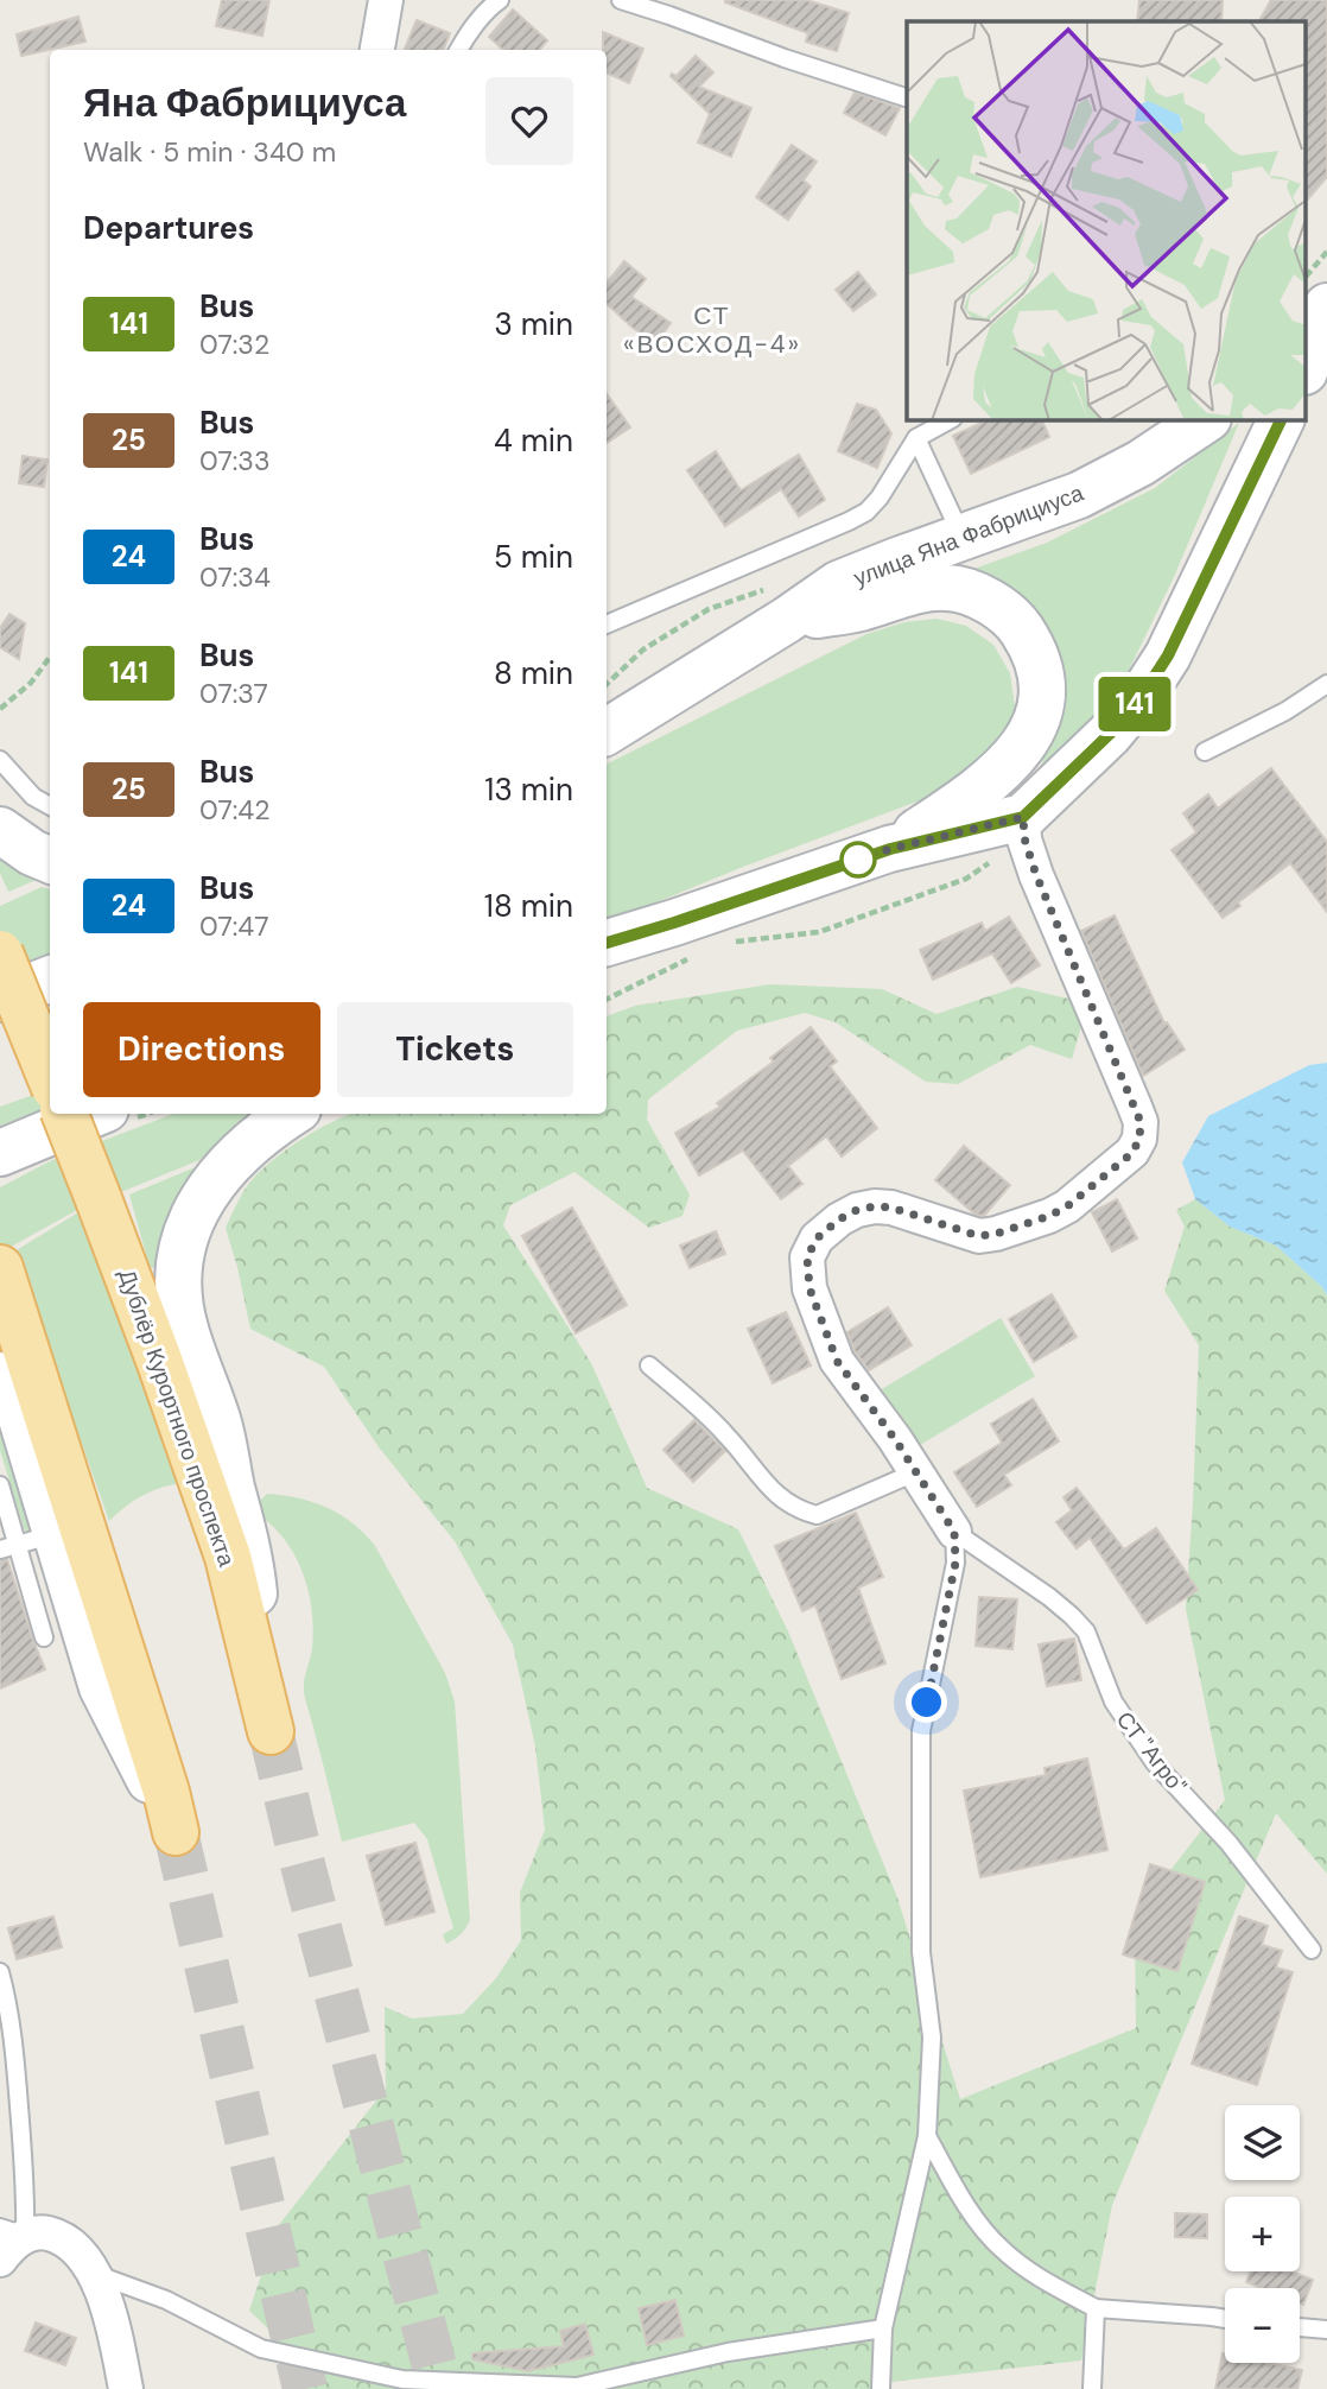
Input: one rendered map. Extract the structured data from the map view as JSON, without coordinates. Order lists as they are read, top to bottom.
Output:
{
  "streets": {
    "main road": ["улица Яна Фабрициуса", "Дублёр Курортного проспекта"],
    "lane": ["СТ \"Агро\""]
  },
  "districts": ["СТ «ВОСХОД-4»"],
  "lines": ["bus line 141"],
  "page": {
    "on_map": "141",
    "heading": [
      ["Яна Фабрициуса", "Walk · 5 min · 340 m"],
      "Departures"
    ],
    "list": [
      {
        "mark": "141",
        "name": "Bus",
        "note": "07:32",
        "value": "3 min"
      },
      {
        "mark": "25",
        "name": "Bus",
        "note": "07:33",
        "value": "4 min"
      },
      {
        "mark": "24",
        "name": "Bus",
        "note": "07:34",
        "value": "5 min"
      },
      {
        "mark": "141",
        "name": "Bus",
        "note": "07:37",
        "value": "8 min"
      },
      {
        "mark": "25",
        "name": "Bus",
        "note": "07:42",
        "value": "13 min"
      },
      {
        "mark": "24",
        "name": "Bus",
        "note": "07:47",
        "value": "18 min"
      }
    ],
    "buttons": ["Directions", "Tickets"],
    "map_buttons": ["+", "−"]
  }
}
